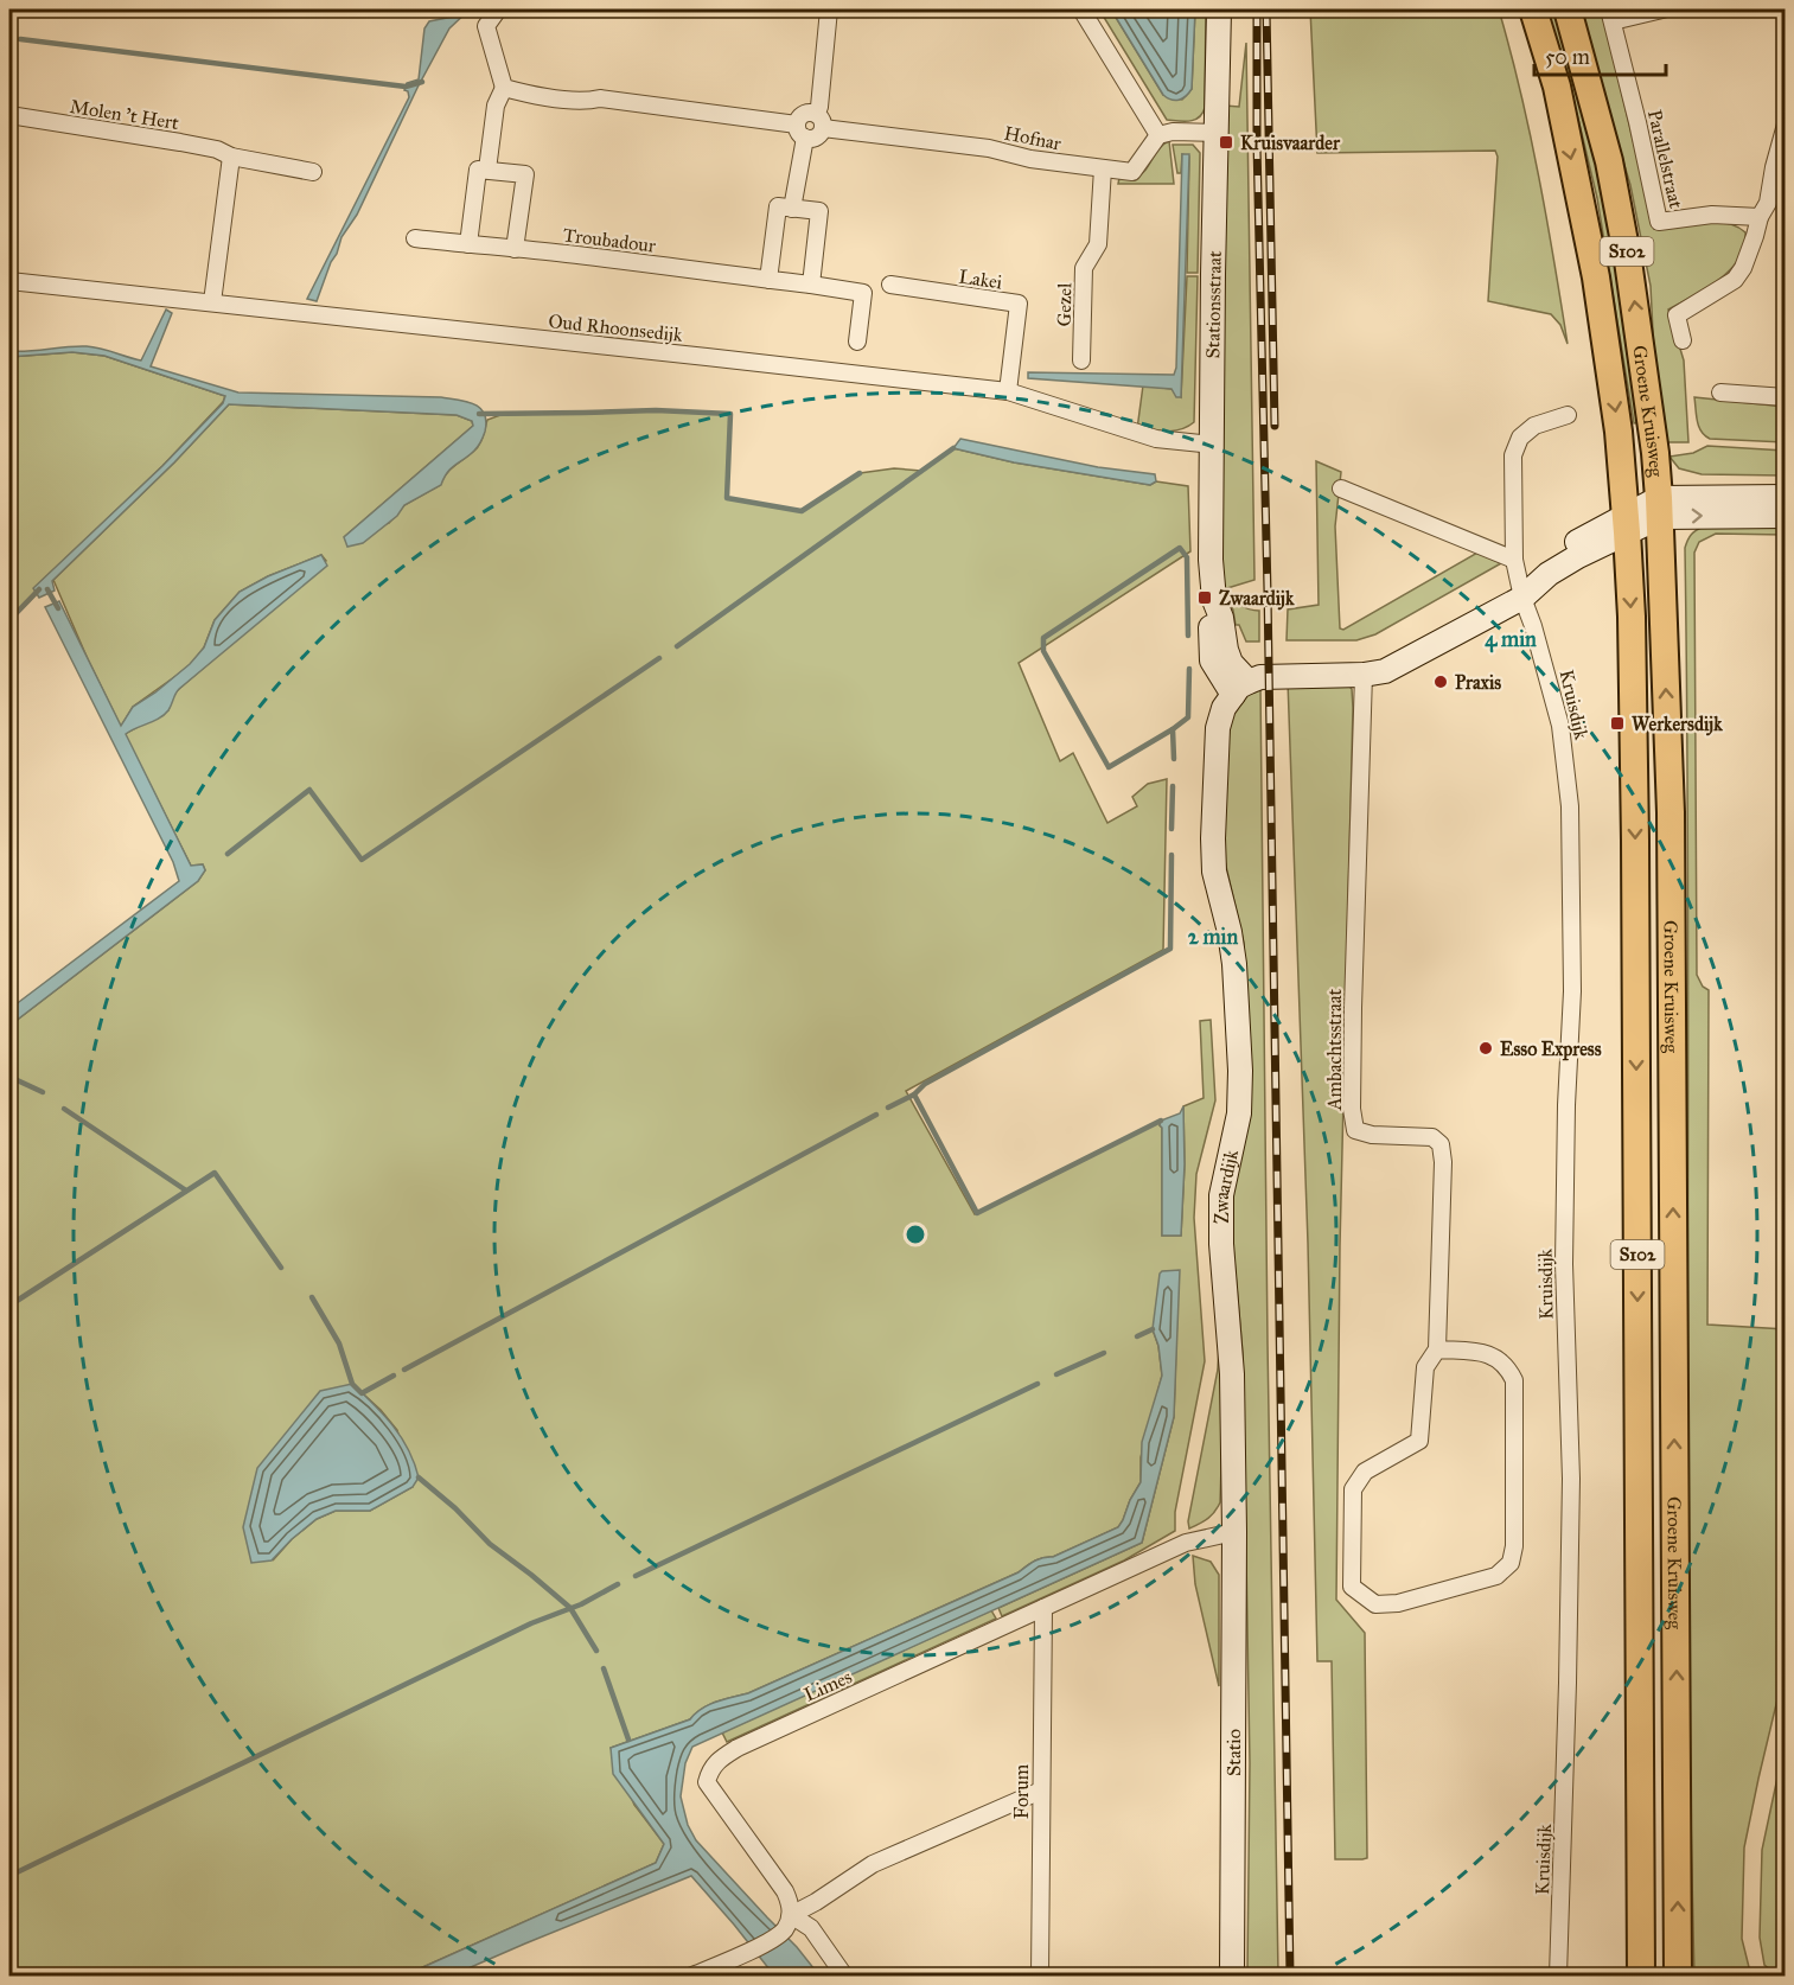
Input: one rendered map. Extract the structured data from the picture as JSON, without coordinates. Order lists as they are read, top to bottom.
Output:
{
  "streets": {
    "main road": ["S102", "Groene Kruisweg"],
    "street": [
      "Molen 't Hert",
      "Hofnar",
      "Parallelstraat",
      "Troubadour",
      "Lakei",
      "Gezel",
      "Stationsstraat",
      "Oud Rhoonsedijk",
      "Kruisdijk",
      "Ambachtsstraat",
      "Zwaardijk",
      "Limes",
      "Statio",
      "Forum"
    ]
  },
  "crossings": [
    ["Hofnar", "Gezel"],
    ["Lakei", "Oud Rhoonsedijk"],
    ["Stationsstraat", "Oud Rhoonsedijk"],
    ["Stationsstraat", "Zwaardijk"],
    ["Zwaardijk", "Limes"],
    ["Zwaardijk", "Statio"],
    ["Limes", "Statio"],
    ["Limes", "Forum"]
  ],
  "places": {
    "transit": ["Kruisvaarder", "Zwaardijk", "Werkersdijk"],
    "other": ["Praxis", "Esso Express"]
  },
  "scale_bar": "50 m",
  "rings": ["4 min", "2 min"]
}
